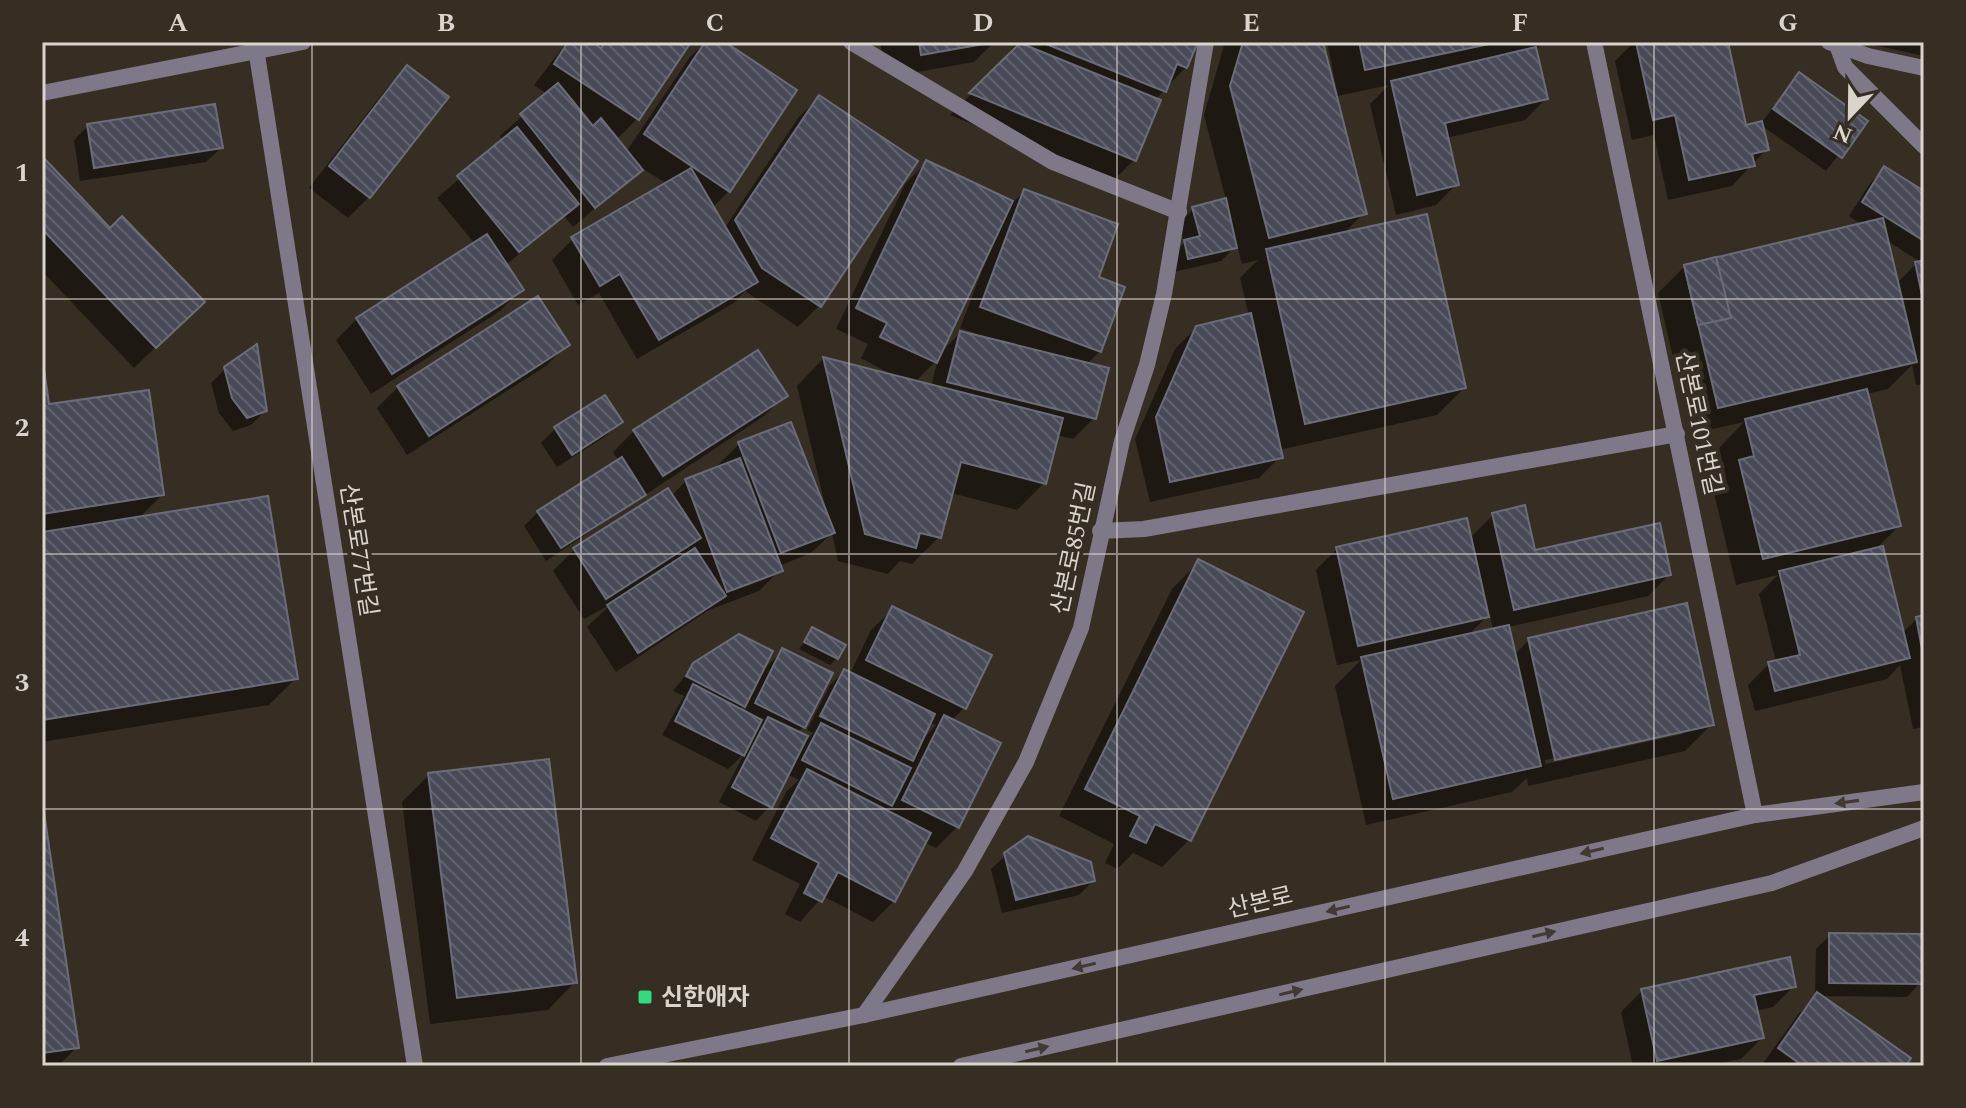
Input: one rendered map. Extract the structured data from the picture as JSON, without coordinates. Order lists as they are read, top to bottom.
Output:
{
  "streets": {
    "street": [
      "산본로101번길",
      "산본로85번길",
      "산본로77번길",
      "산본로"
    ]
  },
  "crossings": [
    ["산본로101번길", "산본로"],
    ["산본로85번길", "산본로"]
  ],
  "places": {
    "transit": ["신한애자"]
  },
  "north": "bottom",
  "grid": {
    "columns": [
      "A",
      "B",
      "C",
      "D",
      "E",
      "F",
      "G"
    ],
    "rows": [
      "1",
      "2",
      "3",
      "4"
    ]
  }
}
